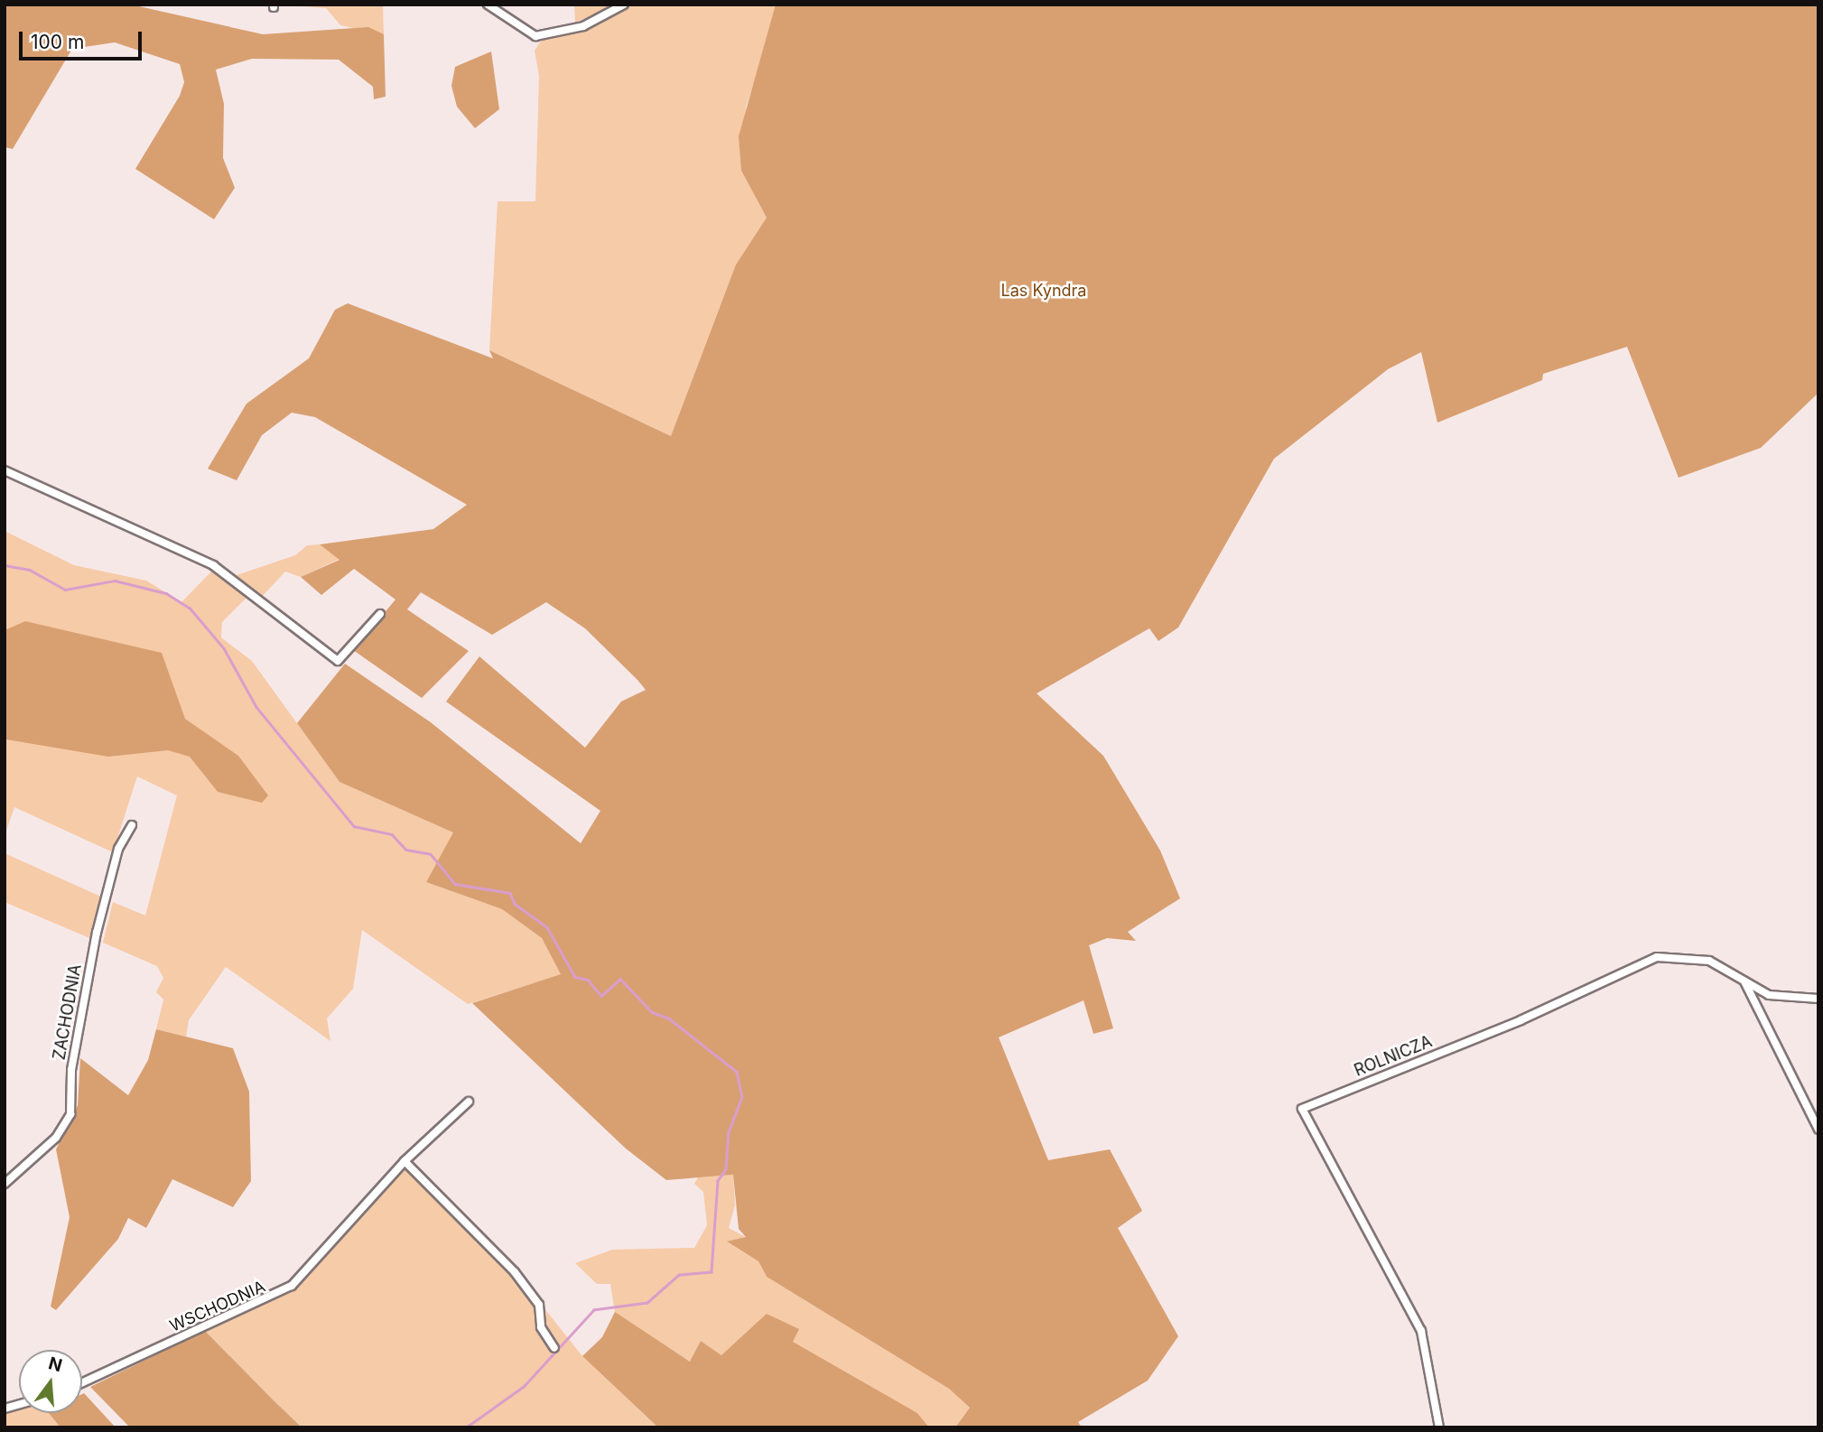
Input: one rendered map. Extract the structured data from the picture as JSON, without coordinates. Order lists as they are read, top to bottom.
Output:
{
  "streets": {
    "street": ["ZACHODNIA", "ROLNICZA", "WSCHODNIA"]
  },
  "parks": ["Las Kyndra"],
  "scale_bar": "100 m",
  "north": "top"
}
